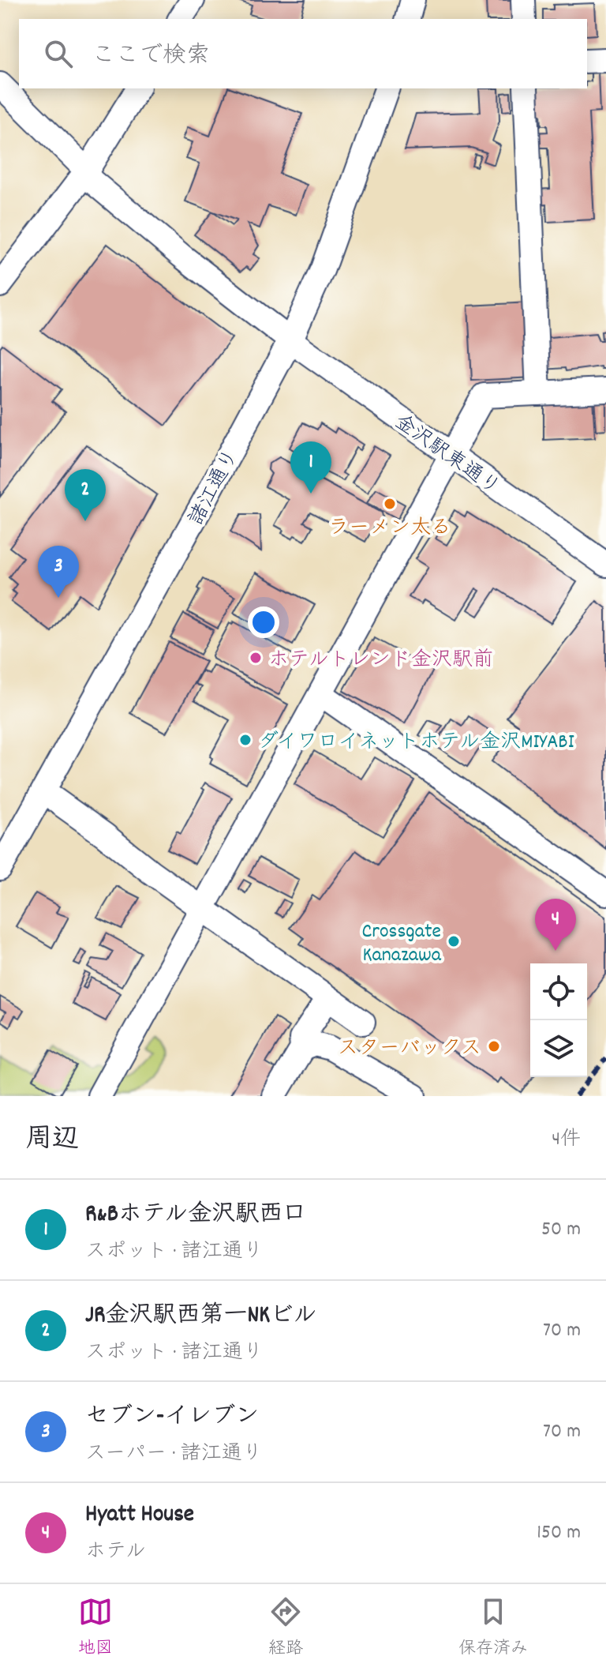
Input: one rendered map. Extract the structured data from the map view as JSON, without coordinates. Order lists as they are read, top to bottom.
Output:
{
  "streets": {
    "street": ["金沢駅東通り", "諸江通り"]
  },
  "crossings": [
    ["金沢駅東通り", "諸江通り"]
  ],
  "places": [
    "ラーメン太る",
    "ホテルトレンド金沢駅前",
    "ダイワロイネットホテル金沢MIYABI",
    "Crossgate Kanazawa",
    "スターバックス"
  ],
  "page": {
    "search": "ここで検索",
    "pins": [
      "1",
      "2",
      "3",
      "4"
    ],
    "heading": ["周辺", "4件"],
    "list": [
      {
        "mark": "1",
        "name": "R&Bホテル金沢駅西口",
        "note": "スポット · 諸江通り",
        "value": "50 m"
      },
      {
        "mark": "2",
        "name": "JR金沢駅西第一NKビル",
        "note": "スポット · 諸江通り",
        "value": "70 m"
      },
      {
        "mark": "3",
        "name": "セブン-イレブン",
        "note": "スーパー · 諸江通り",
        "value": "70 m"
      },
      {
        "mark": "4",
        "name": "Hyatt House",
        "note": "ホテル",
        "value": "150 m"
      }
    ],
    "nav": ["地図", "経路", "保存済み"]
  }
}
